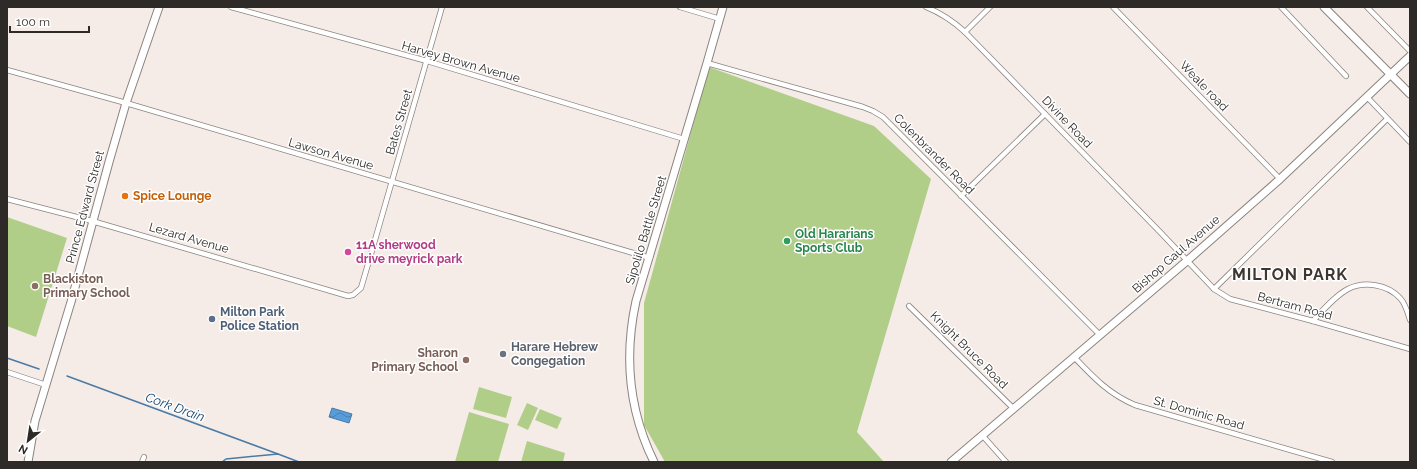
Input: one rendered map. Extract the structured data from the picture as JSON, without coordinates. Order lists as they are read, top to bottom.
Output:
{
  "streets": {
    "main road": ["Prince Edward Street", "Sipolilo Battle Street", "Bishop Gaul Avenue"],
    "street": [
      "Harvey Brown Avenue",
      "Weale road",
      "Bates Street",
      "Divine Road",
      "Lawson Avenue",
      "Colenbrander Road",
      "Lezard Avenue",
      "Bertram Road",
      "Knight Bruce Road",
      "St. Dominic Road"
    ]
  },
  "crossings": [
    ["Harvey Brown Avenue", "Bates Street"],
    ["Harvey Brown Avenue", "Sipolilo Battle Street"],
    ["Weale road", "Bishop Gaul Avenue"],
    ["Bates Street", "Lawson Avenue"],
    ["Bates Street", "Lezard Avenue"],
    ["Divine Road", "Bishop Gaul Avenue"],
    ["Divine Road", "Bertram Road"],
    ["Lawson Avenue", "Prince Edward Street"],
    ["Lawson Avenue", "Sipolilo Battle Street"],
    ["Colenbrander Road", "Sipolilo Battle Street"],
    ["Colenbrander Road", "Bishop Gaul Avenue"],
    ["Prince Edward Street", "Lezard Avenue"],
    ["Bishop Gaul Avenue", "Bertram Road"],
    ["Bishop Gaul Avenue", "Knight Bruce Road"],
    ["Bishop Gaul Avenue", "St. Dominic Road"]
  ],
  "districts": ["MILTON PARK"],
  "water": ["Cork Drain"],
  "places": [
    "Spice Lounge",
    "Old Hararians Sports Club",
    "11A sherwood drive meyrick park",
    "Blackiston Primary School",
    "Milton Park Police Station",
    "Harare Hebrew Congegation",
    "Sharon Primary School"
  ],
  "scale_bar": "100 m",
  "north": "bottom left"
}
